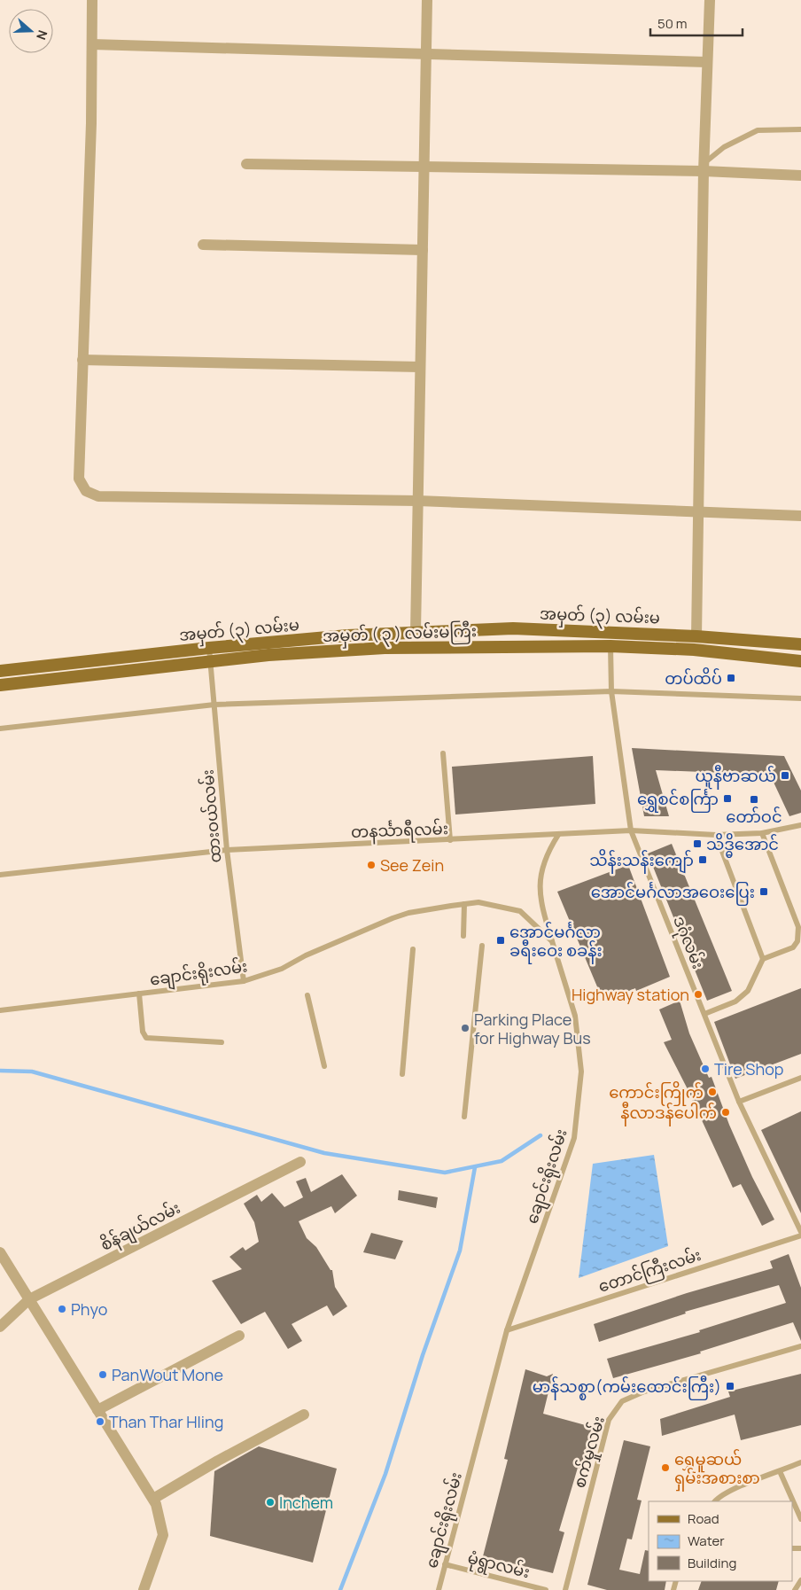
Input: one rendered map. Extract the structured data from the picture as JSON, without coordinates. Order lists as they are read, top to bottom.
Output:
{
  "streets": {
    "main road": ["အမှတ် (၃) လမ်းမ", "အမှတ် ( ၃ ) လမ်းမကြီး"],
    "street": ["စိန်ချယ်လမ်း"],
    "lane": [
      "ထားဝယ်လမ်း",
      "တနင်္သာရီလမ်း",
      "ဒဂုံလမ်း",
      "ချောင်းရိုးလမ်း",
      "တောင်ကြီးလမ်း",
      "စက်မှုလမ်း",
      "မုံရွာလမ်း"
    ]
  },
  "crossings": [
    ["အမှတ် (၃) လမ်းမ", "ထားဝယ်လမ်း"],
    ["အမှတ် ( ၃ ) လမ်းမကြီး", "ထားဝယ်လမ်း"],
    ["အမှတ် ( ၃ ) လမ်းမကြီး", "ဒဂုံလမ်း"],
    ["ထားဝယ်လမ်း", "တနင်္သာရီလမ်း"],
    ["ထားဝယ်လမ်း", "ချောင်းရိုးလမ်း"],
    ["တနင်္သာရီလမ်း", "ဒဂုံလမ်း"],
    ["ချောင်းရိုးလမ်း", "တောင်ကြီးလမ်း"],
    ["ချောင်းရိုးလမ်း", "မုံရွာလမ်း"]
  ],
  "places": {
    "transit": [
      "တပ်ထိပ်",
      "ယူနီဗာဆယ်",
      "ရွှေစင်စင်္ကြာ",
      "တော်ဝင်",
      "သိဒ္ဓိအောင်",
      "သိန်းသန်းကျော်",
      "အောင်မင်္ဂလာအဝေးပြေး",
      "အောင်မင်္ဂလာ ခရီးဝေး စခန်း",
      "မာန်သစ္စာ(ကမ်းထောင်းကြီး)"
    ],
    "other": [
      "See Zein",
      "Highway station",
      "Parking Place for Highway Bus",
      "Tire Shop",
      "ကောင်းကြိုက်",
      "နီလာဒန်ပေါက်",
      "Phyo",
      "PanWout Mone",
      "Than Thar Hling",
      "ရွှေမူဆယ် ရှမ်းအစားစာ",
      "Inchem"
    ]
  },
  "legend": ["Road", "Water", "Building"],
  "scale_bar": "50 m",
  "north": "right"
}
